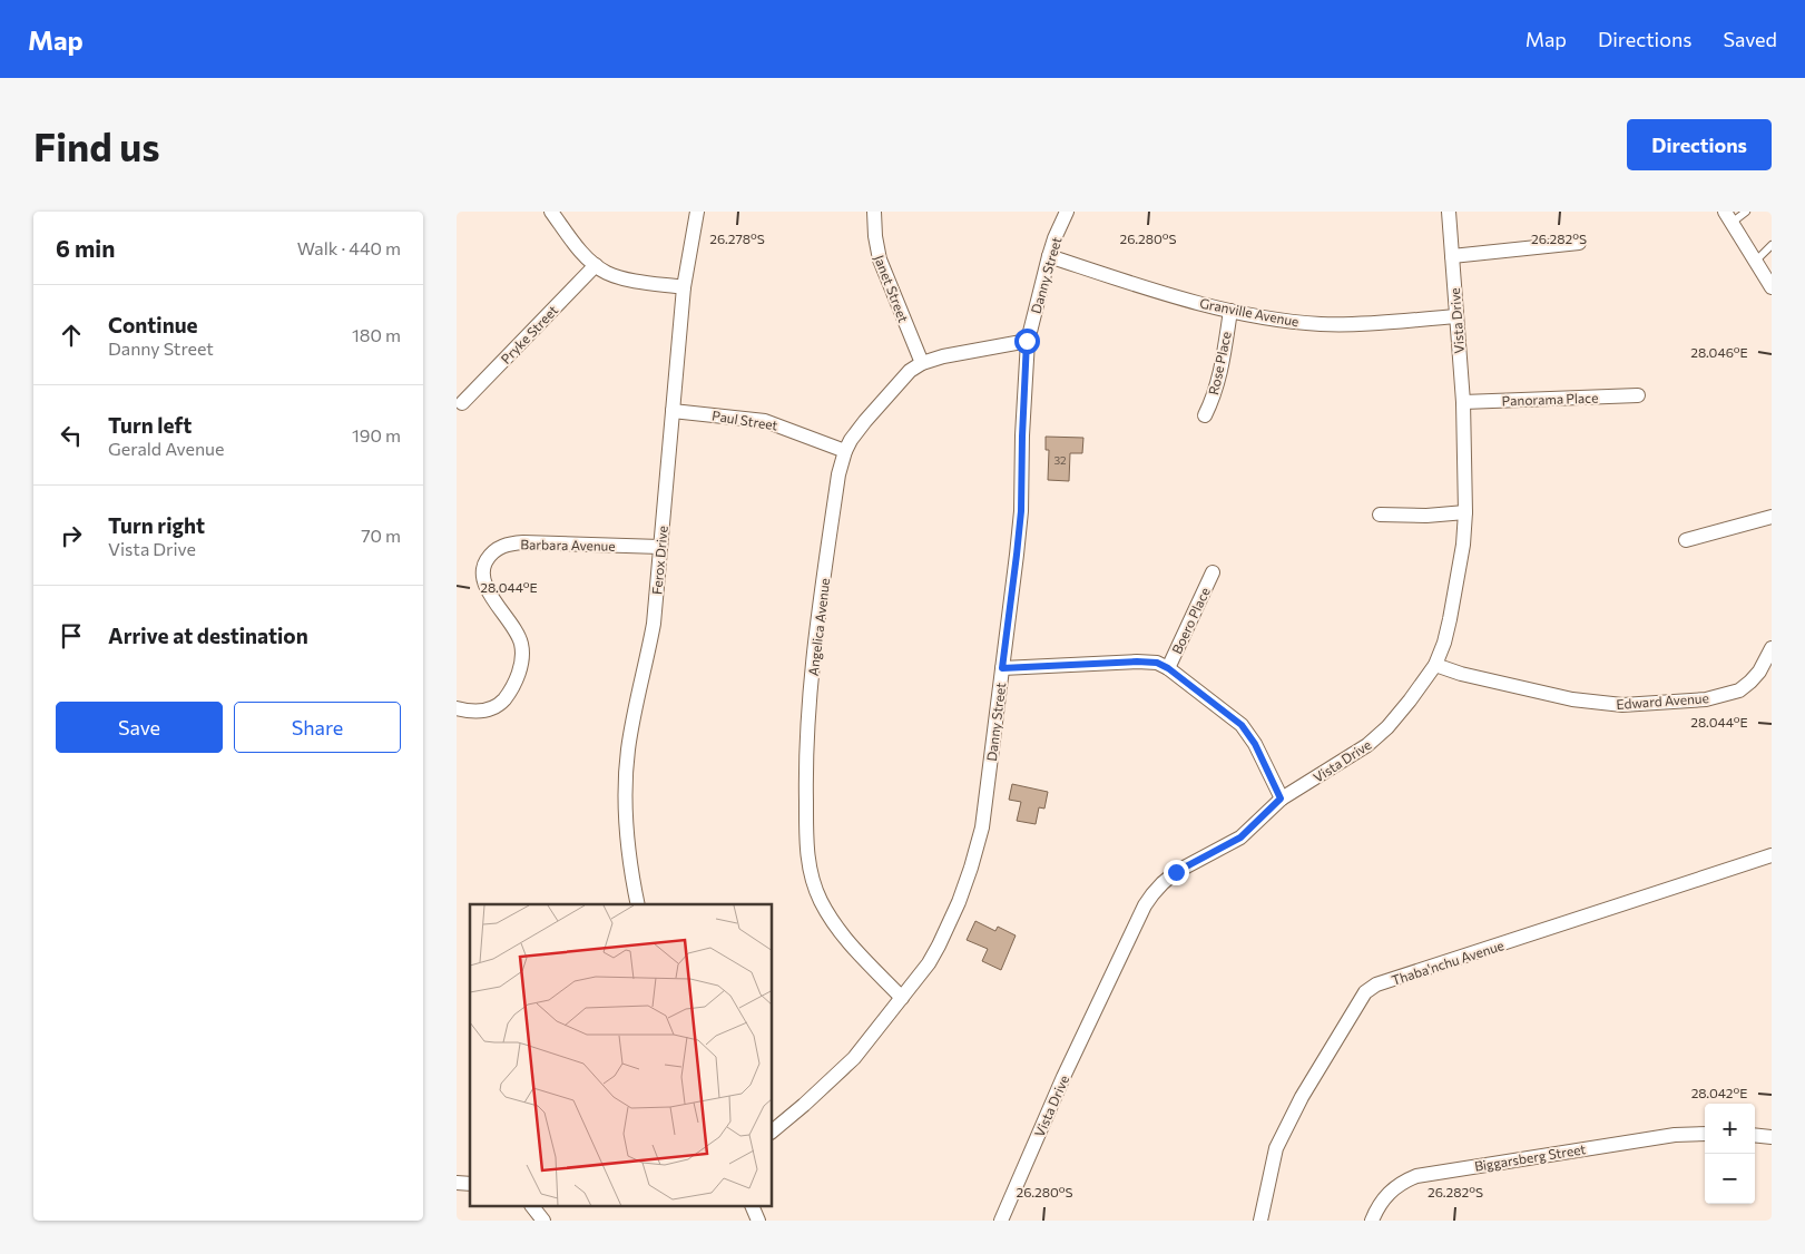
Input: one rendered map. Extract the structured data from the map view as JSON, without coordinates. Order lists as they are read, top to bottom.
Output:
{
  "streets": {
    "street": [
      "Danny Street",
      "Janet Street",
      "Granville Avenue",
      "Vista Drive",
      "Pryke Street",
      "Rose Place",
      "Panorama Place",
      "Paul Street",
      "Barbara Avenue",
      "Ferox Drive",
      "Boero Place",
      "Angelica Avenue",
      "Edward Avenue",
      "Thaba'nchu Avenue",
      "Biggarsberg Street"
    ]
  },
  "crossings": [
    ["Danny Street", "Granville Avenue"],
    ["Danny Street", "Angelica Avenue"],
    ["Janet Street", "Angelica Avenue"],
    ["Granville Avenue", "Vista Drive"],
    ["Granville Avenue", "Rose Place"],
    ["Vista Drive", "Panorama Place"],
    ["Vista Drive", "Edward Avenue"],
    ["Paul Street", "Ferox Drive"],
    ["Paul Street", "Angelica Avenue"],
    ["Barbara Avenue", "Ferox Drive"]
  ],
  "house_numbers": ["32"],
  "page": {
    "header": "Map",
    "nav": ["Map", "Directions", "Saved"],
    "buttons": [
      "Directions",
      ["Save", "Share"]
    ],
    "title": "Find us",
    "heading": ["6 min", "Walk · 440 m"],
    "list": [
      ["Continue", "Danny Street", "180 m"],
      ["Turn left", "Gerald Avenue", "190 m"],
      ["Turn right", "Vista Drive", "70 m"],
      "Arrive at destination"
    ],
    "map_buttons": ["+", "−"]
  },
  "coordinates": [
    "26.278°S",
    "26.280°S",
    "26.282°S",
    "28.046°E",
    "28.044°E",
    "28.042°E"
  ]
}
